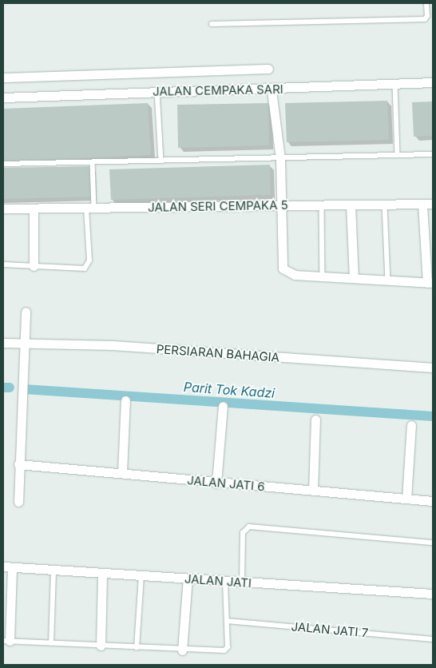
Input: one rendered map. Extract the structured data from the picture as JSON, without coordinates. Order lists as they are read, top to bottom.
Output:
{
  "streets": {
    "street": [
      "JALAN CEMPAKA SARI",
      "JALAN SERI CEMPAKA 5",
      "PERSIARAN BAHAGIA",
      "JALAN JATI 6",
      "JALAN JATI"
    ],
    "lane": ["JALAN JATI 7"]
  },
  "water": ["Parit Tok Kadzi"]
}
